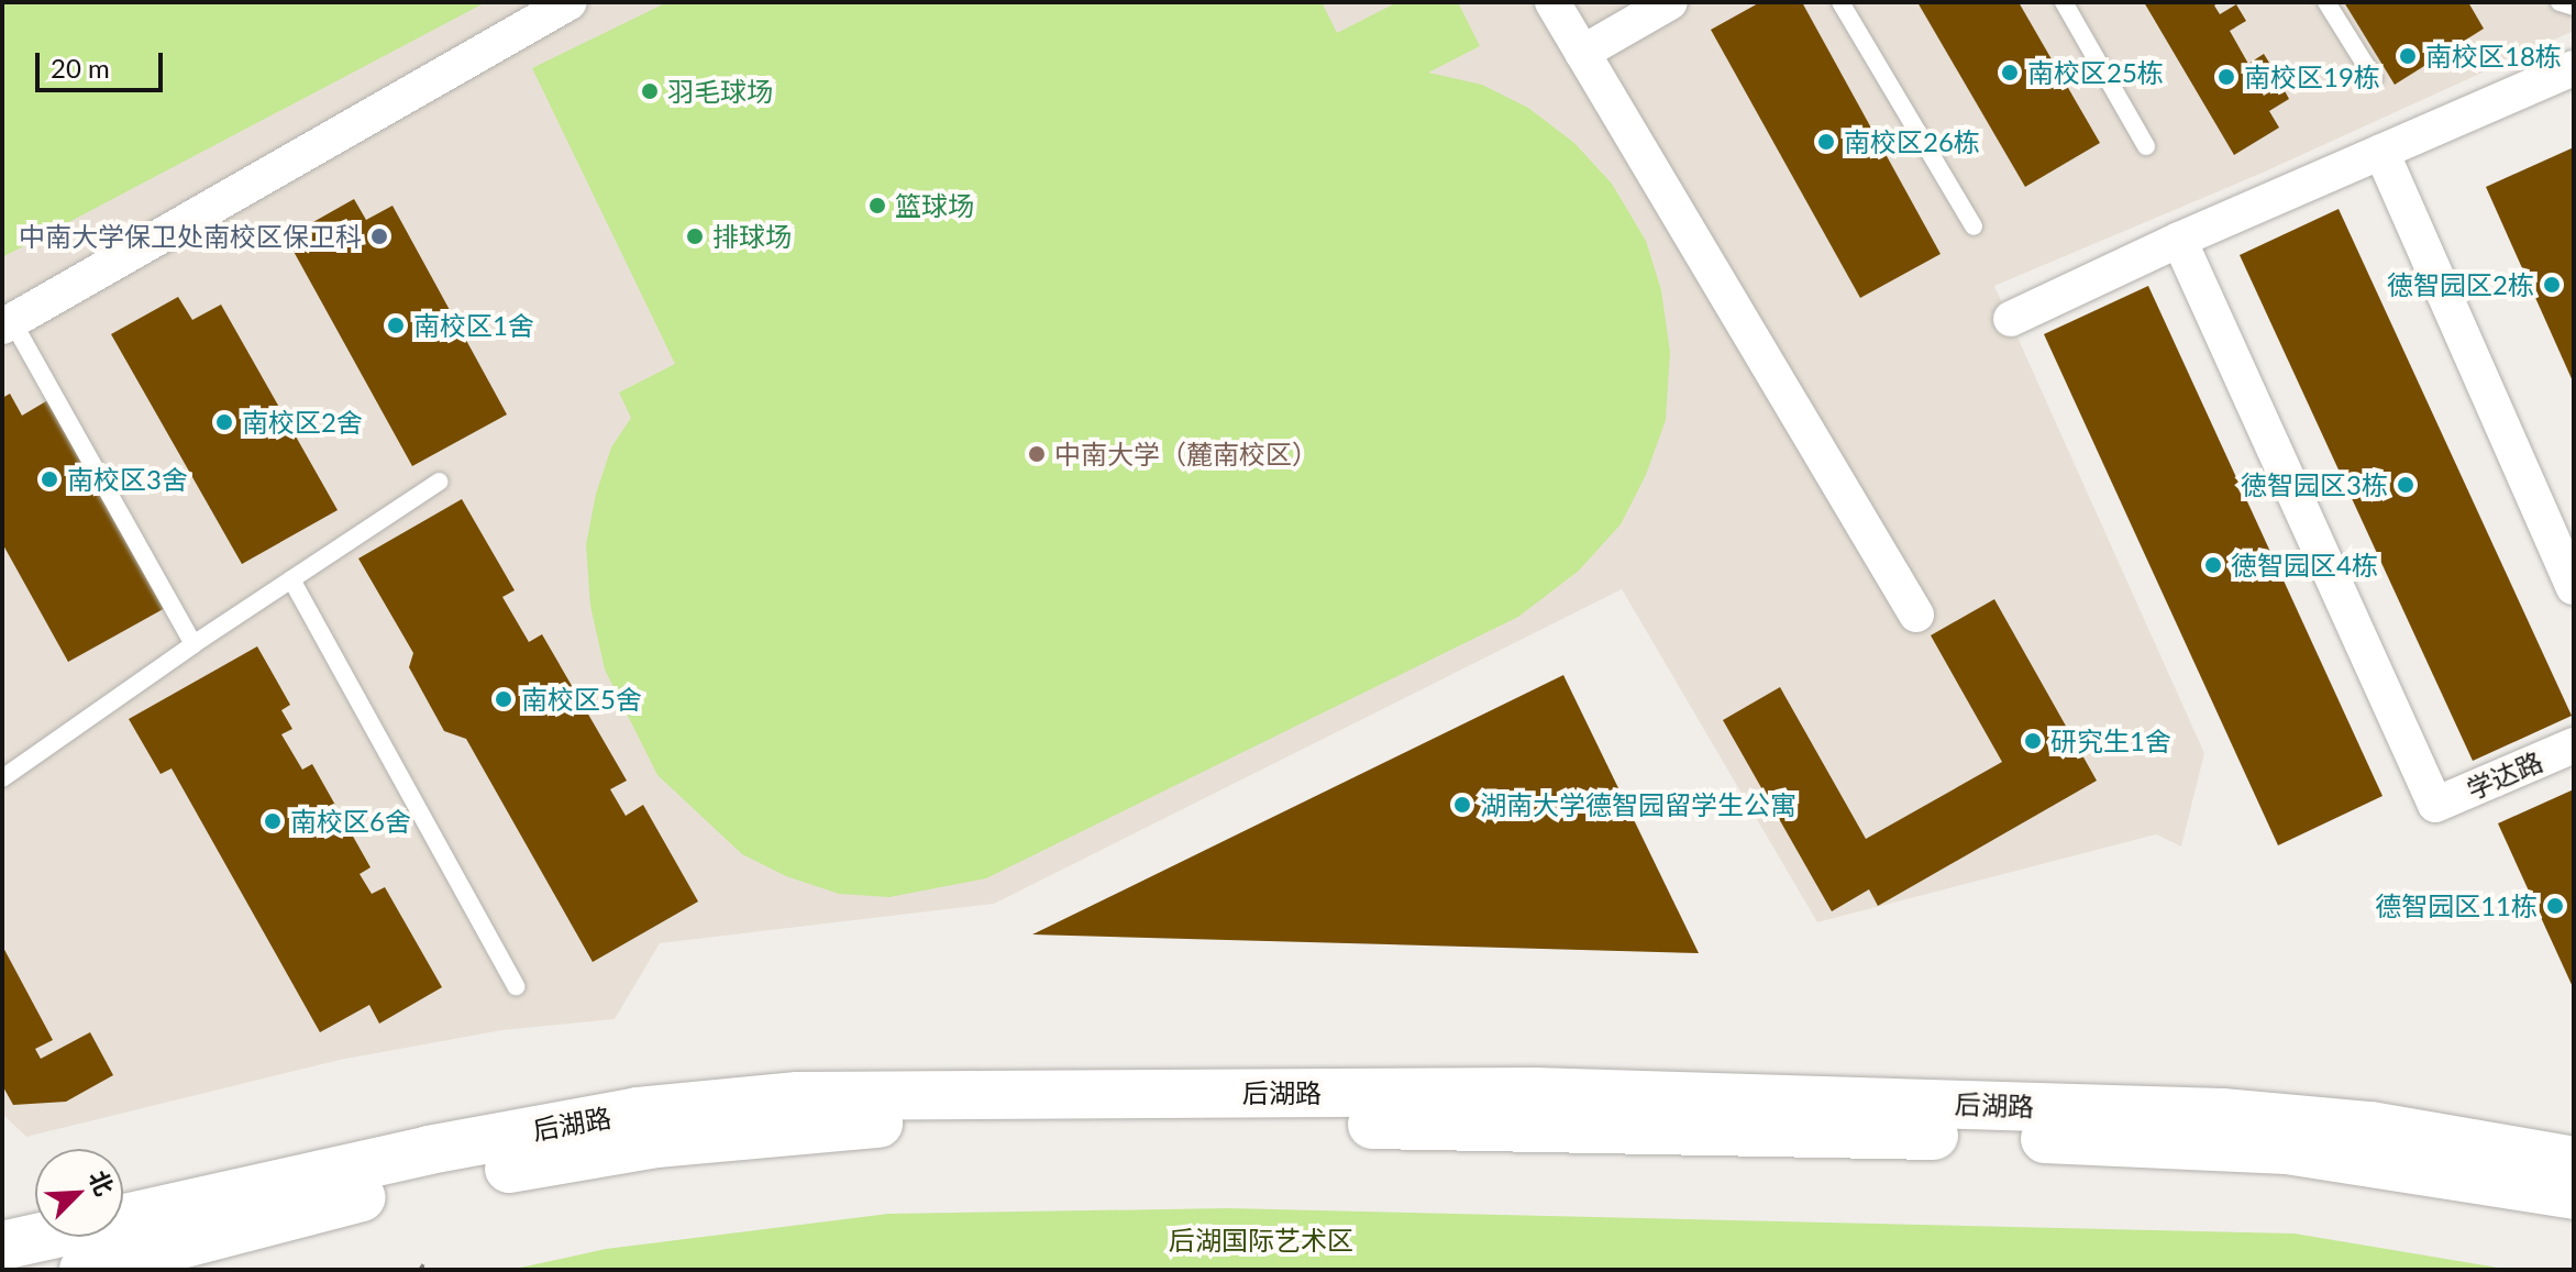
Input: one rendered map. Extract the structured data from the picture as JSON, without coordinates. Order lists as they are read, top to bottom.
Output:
{
  "streets": {
    "main road": ["后湖路"],
    "street": ["学达路"]
  },
  "parks": ["后湖国际艺术区"],
  "places": [
    "南校区18栋",
    "南校区25栋",
    "南校区19栋",
    "羽毛球场",
    "南校区26栋",
    "篮球场",
    "中南大学保卫处南校区保卫科",
    "排球场",
    "徳智园区2栋",
    "南校区1舍",
    "南校区2舍",
    "中南大学（麓南校区）",
    "南校区3舍",
    "徳智园区3栋",
    "徳智园区4栋",
    "南校区5舍",
    "研究生1舍",
    "湖南大学德智园留学生公寓",
    "南校区6舍",
    "德智园区11栋"
  ],
  "scale_bar": "20 m",
  "north": "top right"
}
